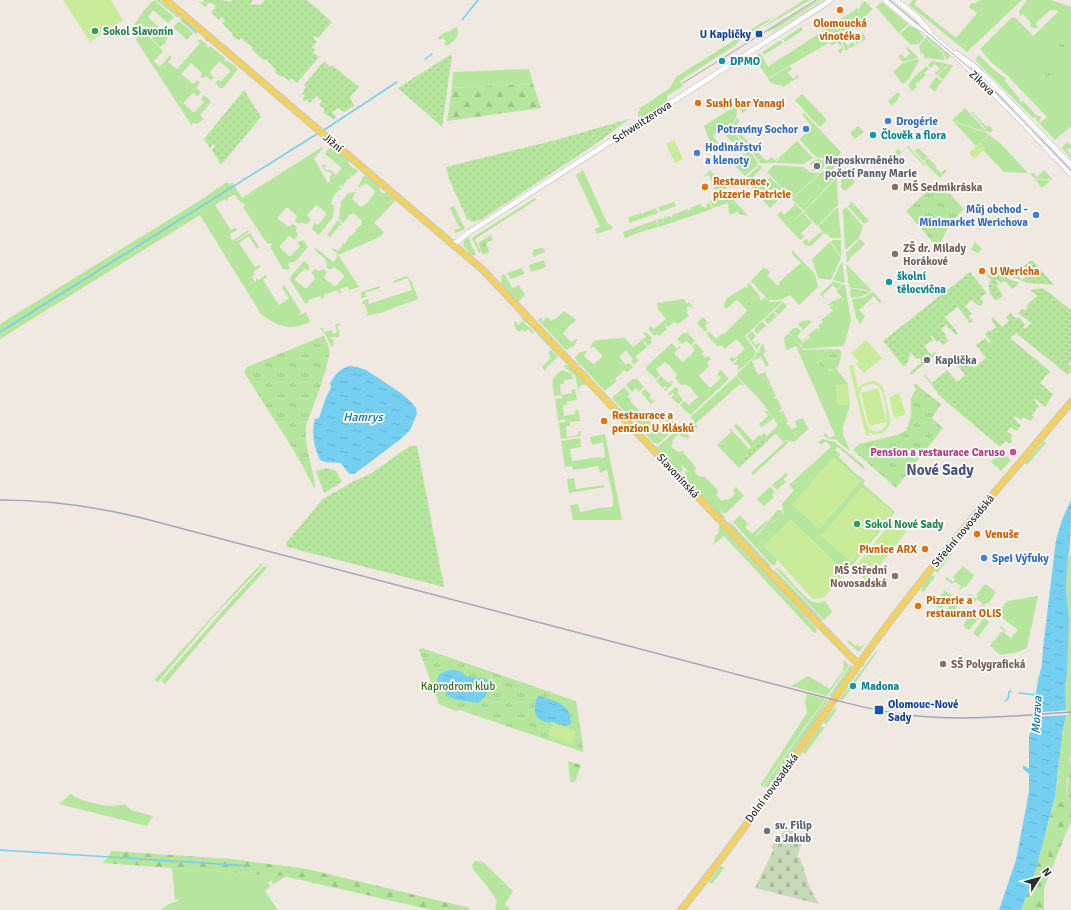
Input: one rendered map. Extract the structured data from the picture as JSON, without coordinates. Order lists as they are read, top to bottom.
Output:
{
  "streets": {
    "main road": [
      "Jižní",
      "Slavonínská",
      "Střední novosadská",
      "Dolní novosadská"
    ],
    "street": ["Zikova", "Schweitzerova"]
  },
  "crossings": [
    ["Schweitzerova", "Jižní"],
    ["Jižní", "Slavonínská"],
    ["Slavonínská", "Střední novosadská"],
    ["Slavonínská", "Dolní novosadská"],
    ["Střední novosadská", "Dolní novosadská"]
  ],
  "districts": ["Nové Sady"],
  "water": ["Hamrys", "Morava"],
  "parks": ["Kaprodrom klub"],
  "places": {
    "other": [
      "Olomoucká vinotéka",
      "Sokol Slavonín",
      "DPMO",
      "Sushi bar Yanagi",
      "Drogérie",
      "Potraviny Sochor",
      "Člověk a flora",
      "Hodinářství a klenoty",
      "Neposkvrněného početí Panny Marie",
      "Restaurace, pizzerie Patricie",
      "MŠ Sedmikráska",
      "Můj obchod - Minimarket Werichova",
      "ZŠ dr. Milady Horákové",
      "U Wericha",
      "školní tělocvična",
      "Kaplička",
      "Restaurace a penzion U Klásků",
      "Pension a restaurace Caruso",
      "Sokol Nové Sady",
      "Venuše",
      "Pivnice ARX",
      "Spei Výfuky",
      "MŠ Střední Novosadská",
      "Pizzerie a restaurant OLIS",
      "SŠ Polygrafická",
      "Madona",
      "sv. Filip a Jakub"
    ],
    "transit": ["U Kapličky", "Olomouc-Nové Sady"]
  },
  "north": "top right"
}
